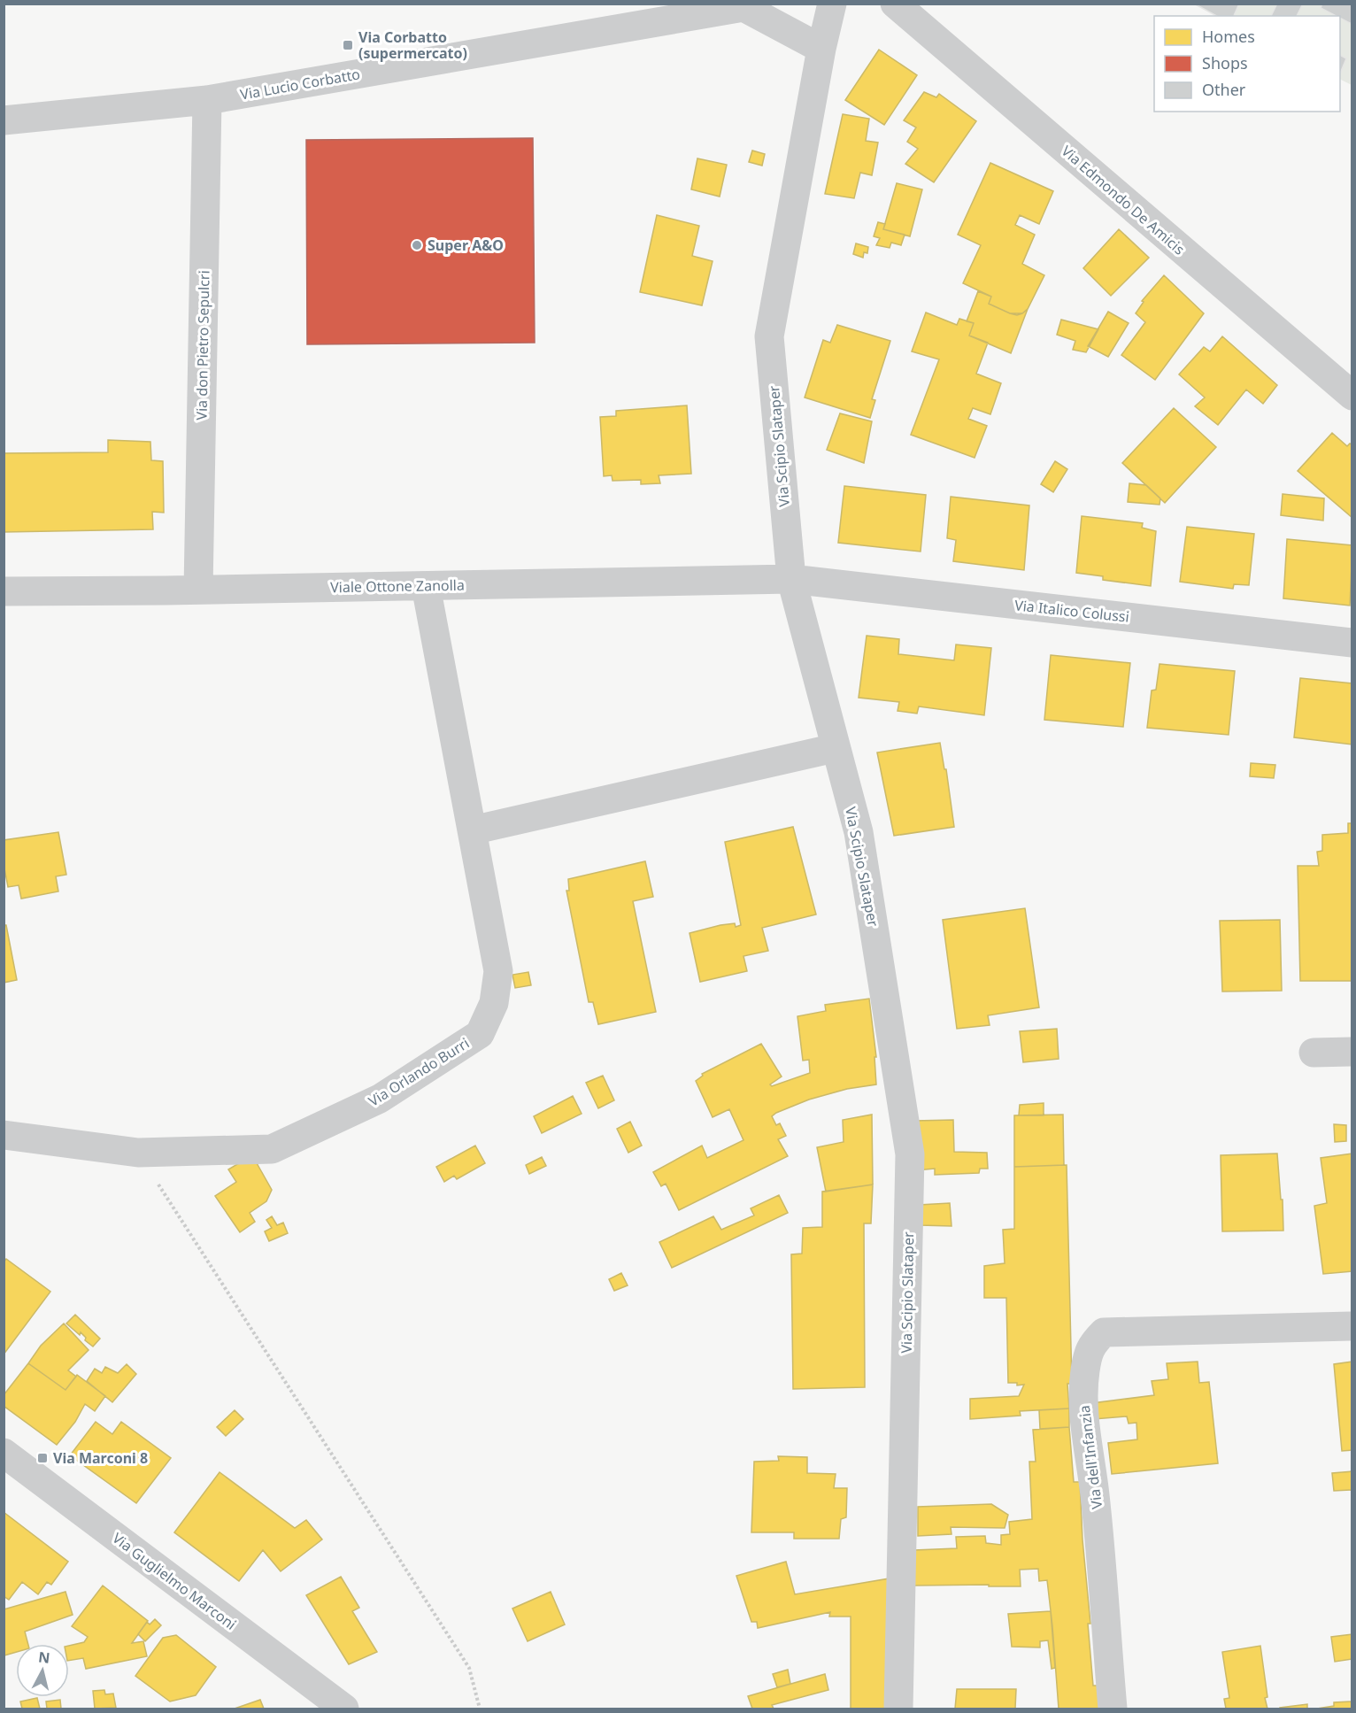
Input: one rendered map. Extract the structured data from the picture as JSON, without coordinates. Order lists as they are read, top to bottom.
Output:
{
  "streets": {
    "street": [
      "Via Lucio Corbatto",
      "Via Edmondo De Amicis",
      "Via don Pietro Sepulcri",
      "Via Scipio Slataper",
      "Viale Ottone Zanolla",
      "Via Italico Colussi",
      "Via Orlando Burri",
      "Via dell'Infanzia",
      "Via Guglielmo Marconi"
    ]
  },
  "crossings": [
    ["Via Lucio Corbatto", "Via don Pietro Sepulcri"],
    ["Via don Pietro Sepulcri", "Viale Ottone Zanolla"],
    ["Via Scipio Slataper", "Viale Ottone Zanolla"],
    ["Via Scipio Slataper", "Via Italico Colussi"],
    ["Viale Ottone Zanolla", "Via Italico Colussi"],
    ["Viale Ottone Zanolla", "Via Orlando Burri"]
  ],
  "places": {
    "transit": ["Via Corbatto (supermercato)", "Via Marconi 8"],
    "other": ["Super A&O"]
  },
  "legend": ["Homes", "Shops", "Other"],
  "north": "top"
}
